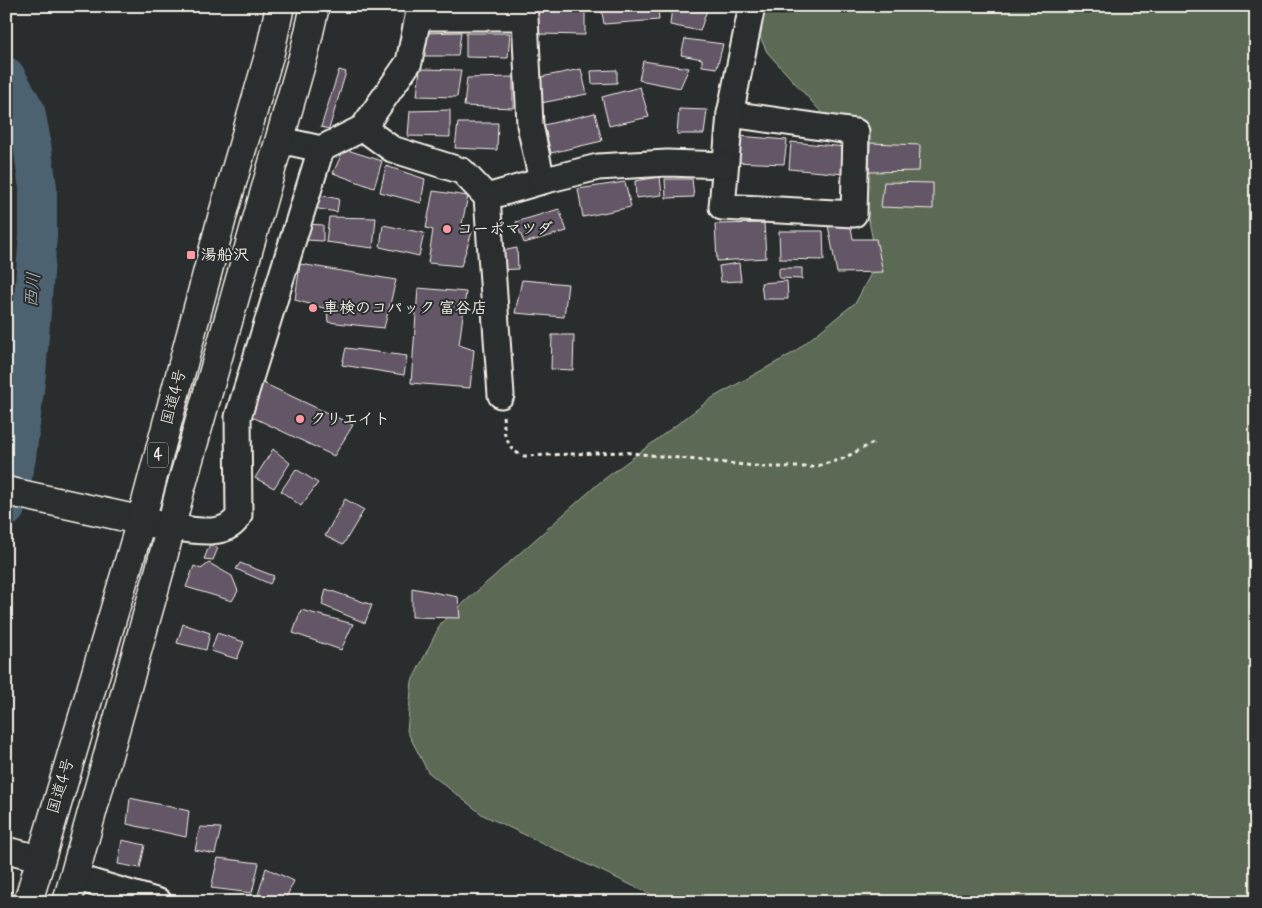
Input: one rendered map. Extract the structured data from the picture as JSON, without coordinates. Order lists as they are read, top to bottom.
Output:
{
  "streets": {
    "main road": ["国道4号", "4"]
  },
  "water": ["西川"],
  "places": {
    "other": ["コーポマツダ", "車検のコパック 富谷店", "クリエイト"],
    "transit": ["湯船沢"]
  }
}
